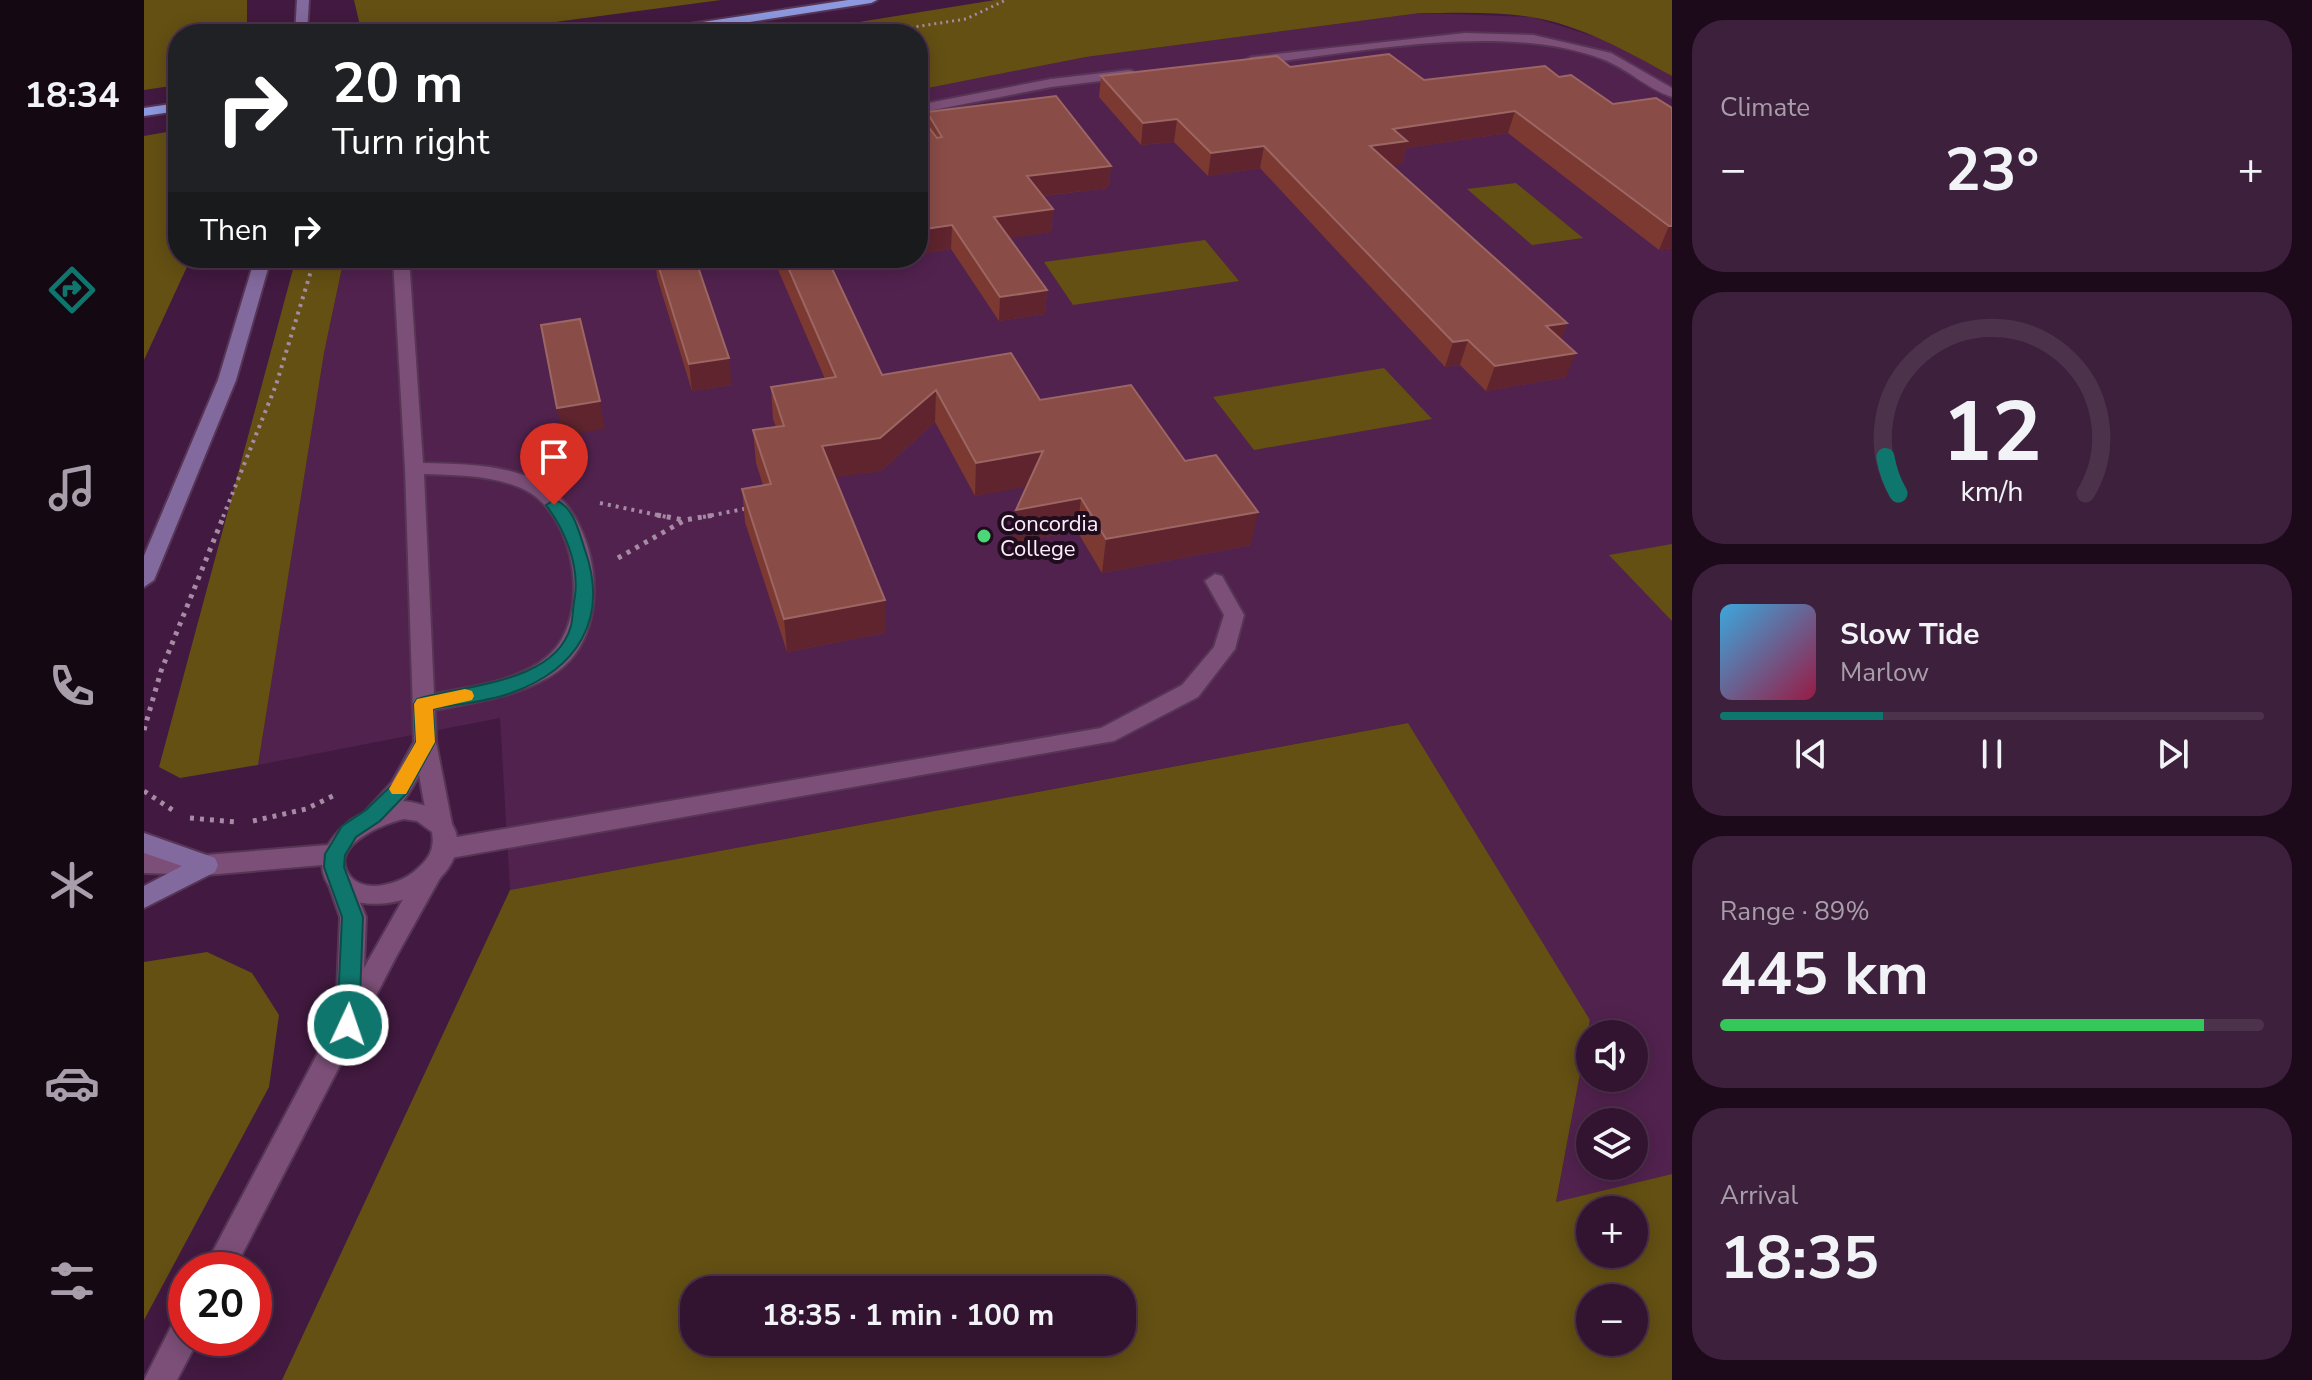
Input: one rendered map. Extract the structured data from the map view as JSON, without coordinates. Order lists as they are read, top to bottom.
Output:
{
  "places": ["Concordia College"],
  "page": {
    "tabs": "18:34",
    "tile": [
      "Climate",
      ["Range · 89%", "445 km"],
      ["Arrival", "18:35"]
    ],
    "turn": ["20 m", "Turn right"],
    "heat": ["−", "23°", "+"],
    "then": "Then",
    "song": ["Slow Tide", "Marlow"],
    "map_buttons": ["+", "−"],
    "limit": "20",
    "trip": "18:35 · 1 min · 100 m",
    "gauge": ["12", "km/h"]
  }
}
